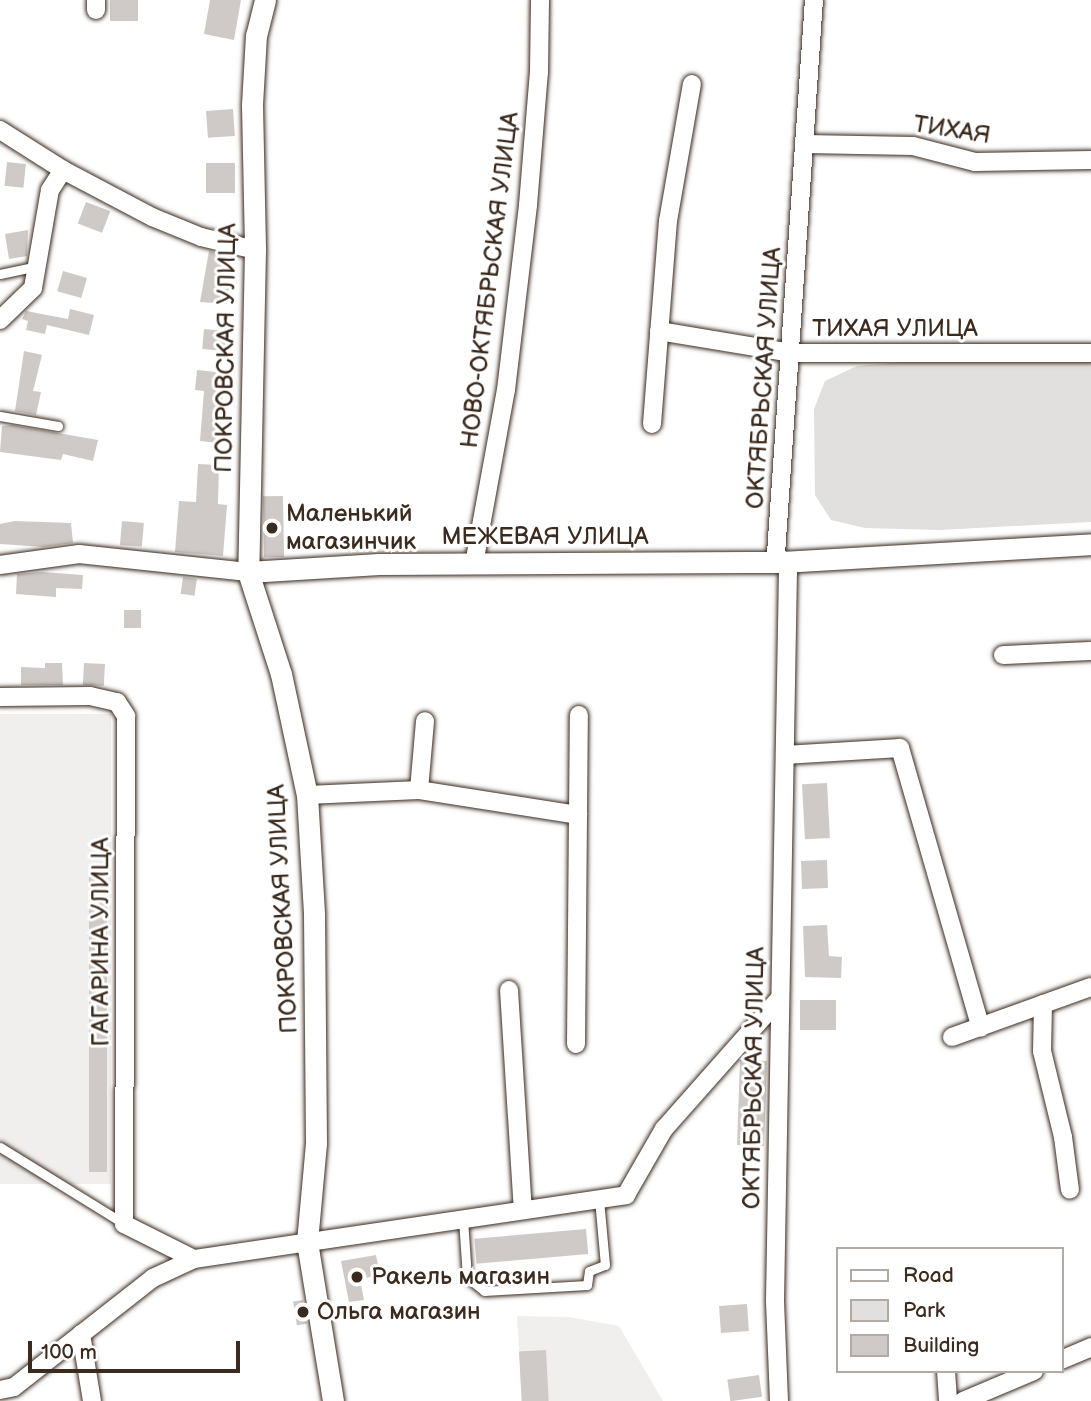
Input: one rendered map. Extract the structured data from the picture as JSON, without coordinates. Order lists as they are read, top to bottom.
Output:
{
  "streets": {
    "street": [
      "ТИХАЯ",
      "НОВО-ОКТЯБРЬСКАЯ УЛИЦА",
      "ТИХАЯ УЛИЦА",
      "ПОКРОВСКАЯ УЛИЦА",
      "ОКТЯБРЬСКАЯ УЛИЦА",
      "МЕЖЕВАЯ УЛИЦА",
      "ГАГАРИНА УЛИЦА"
    ]
  },
  "crossings": [
    ["ТИХАЯ", "ОКТЯБРЬСКАЯ УЛИЦА"],
    ["НОВО-ОКТЯБРЬСКАЯ УЛИЦА", "МЕЖЕВАЯ УЛИЦА"],
    ["ТИХАЯ УЛИЦА", "ОКТЯБРЬСКАЯ УЛИЦА"],
    ["ПОКРОВСКАЯ УЛИЦА", "МЕЖЕВАЯ УЛИЦА"],
    ["ОКТЯБРЬСКАЯ УЛИЦА", "МЕЖЕВАЯ УЛИЦА"]
  ],
  "places": ["Маленький магазинчик", "Ракель магазин", "Ольга магазин"],
  "legend": ["Road", "Park", "Building"],
  "scale_bar": "100 m"
}
